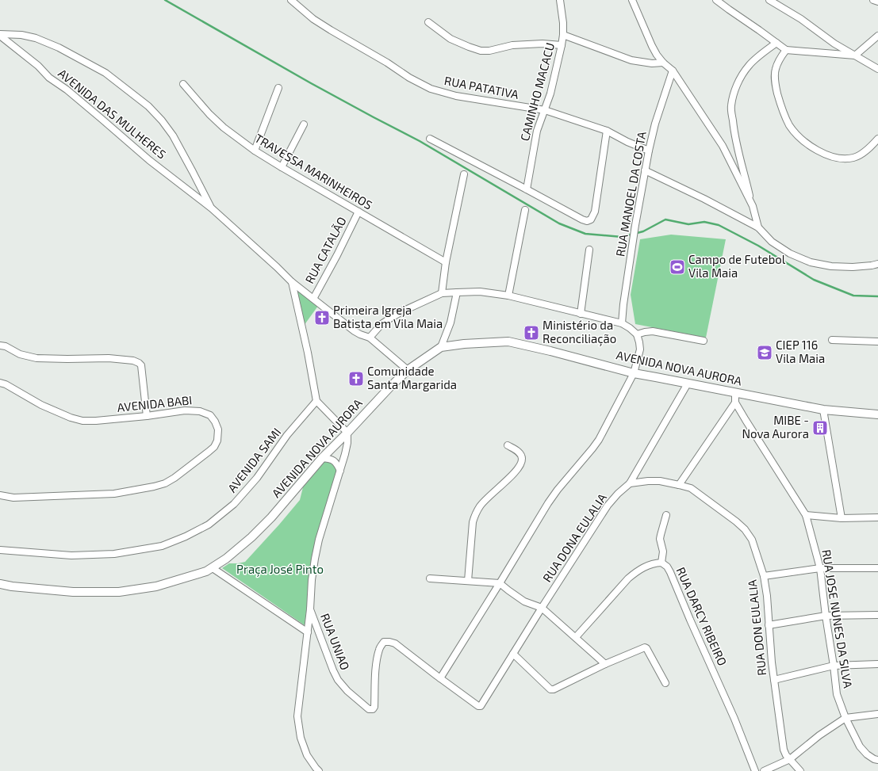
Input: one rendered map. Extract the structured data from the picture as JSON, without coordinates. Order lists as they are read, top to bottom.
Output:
{
  "streets": {
    "street": [
      "RUA PATATIVA",
      "CAMINHO MACACU",
      "AVENIDA DAS MULHERES",
      "TRAVESSA MARINHEIROS",
      "RUA MANOEL DA COSTA",
      "RUA CATALÃO",
      "AVENIDA NOVA AURORA",
      "AVENIDA BABI",
      "AVENIDA SAMI",
      "RUA DONA EULALIA",
      "RUA DARCY RIBEIRO",
      "RUA JOSE NUNES DA SILVA",
      "RUA DON EULALIA",
      "RUA UNIAO"
    ]
  },
  "crossings": [
    ["RUA PATATIVA", "CAMINHO MACACU"],
    ["RUA PATATIVA", "RUA MANOEL DA COSTA"],
    ["AVENIDA DAS MULHERES", "RUA CATALÃO"],
    ["AVENIDA DAS MULHERES", "AVENIDA NOVA AURORA"],
    ["TRAVESSA MARINHEIROS", "RUA CATALÃO"],
    ["AVENIDA NOVA AURORA", "RUA DONA EULALIA"],
    ["RUA DONA EULALIA", "RUA DON EULALIA"],
    ["RUA DONA EULALIA", "RUA UNIAO"]
  ],
  "parks": ["Praça José Pinto"],
  "places": {
    "sports": ["Campo de Futebol Vila Maia"],
    "church": ["Primeira Igreja Batista em Vila Maia", "Ministério da Reconciliação", "Comunidade Santa Margarida"],
    "school or university": ["CIEP 116 Vila Maia"],
    "building": ["MIBE - Nova Aurora"]
  }
}
